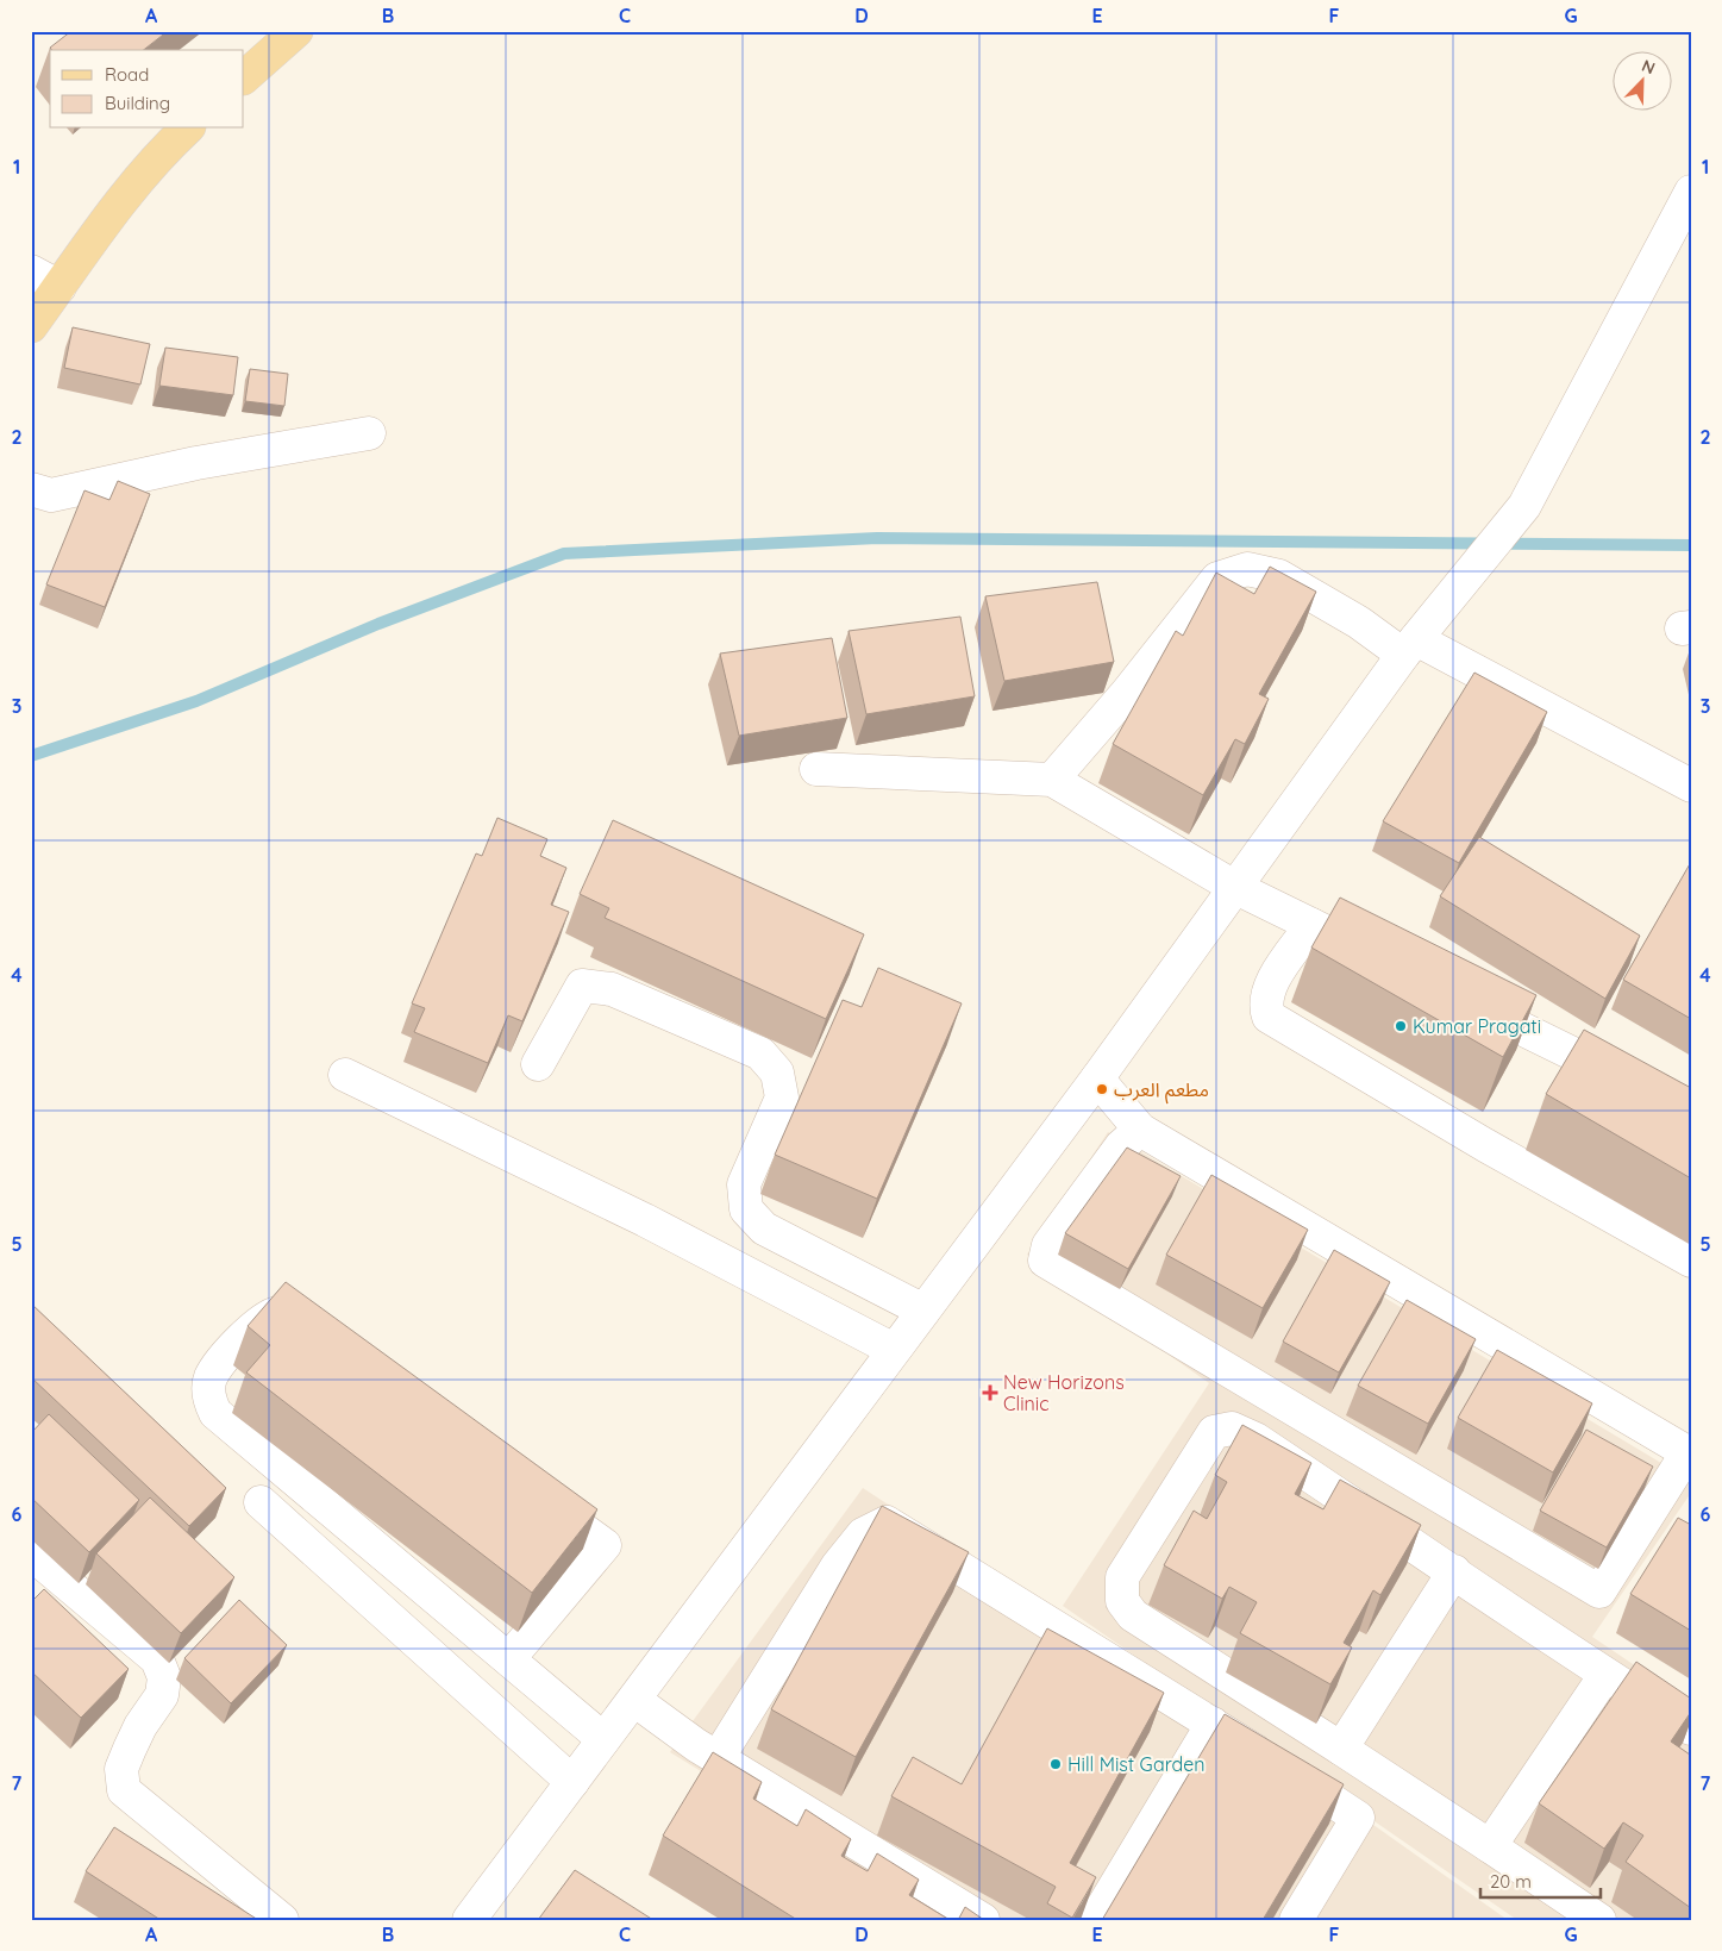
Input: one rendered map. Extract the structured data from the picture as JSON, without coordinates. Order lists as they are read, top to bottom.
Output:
{
  "places": {
    "other": ["Kumar Pragati", "مطعم العرب", "Hill Mist Garden"],
    "health": ["New Horizons Clinic"]
  },
  "legend": ["Road", "Building"],
  "scale_bar": "20 m",
  "north": "top right",
  "grid": {
    "columns": [
      "A",
      "B",
      "C",
      "D",
      "E",
      "F",
      "G"
    ],
    "rows": [
      "1",
      "2",
      "3",
      "4",
      "5",
      "6",
      "7"
    ]
  }
}
